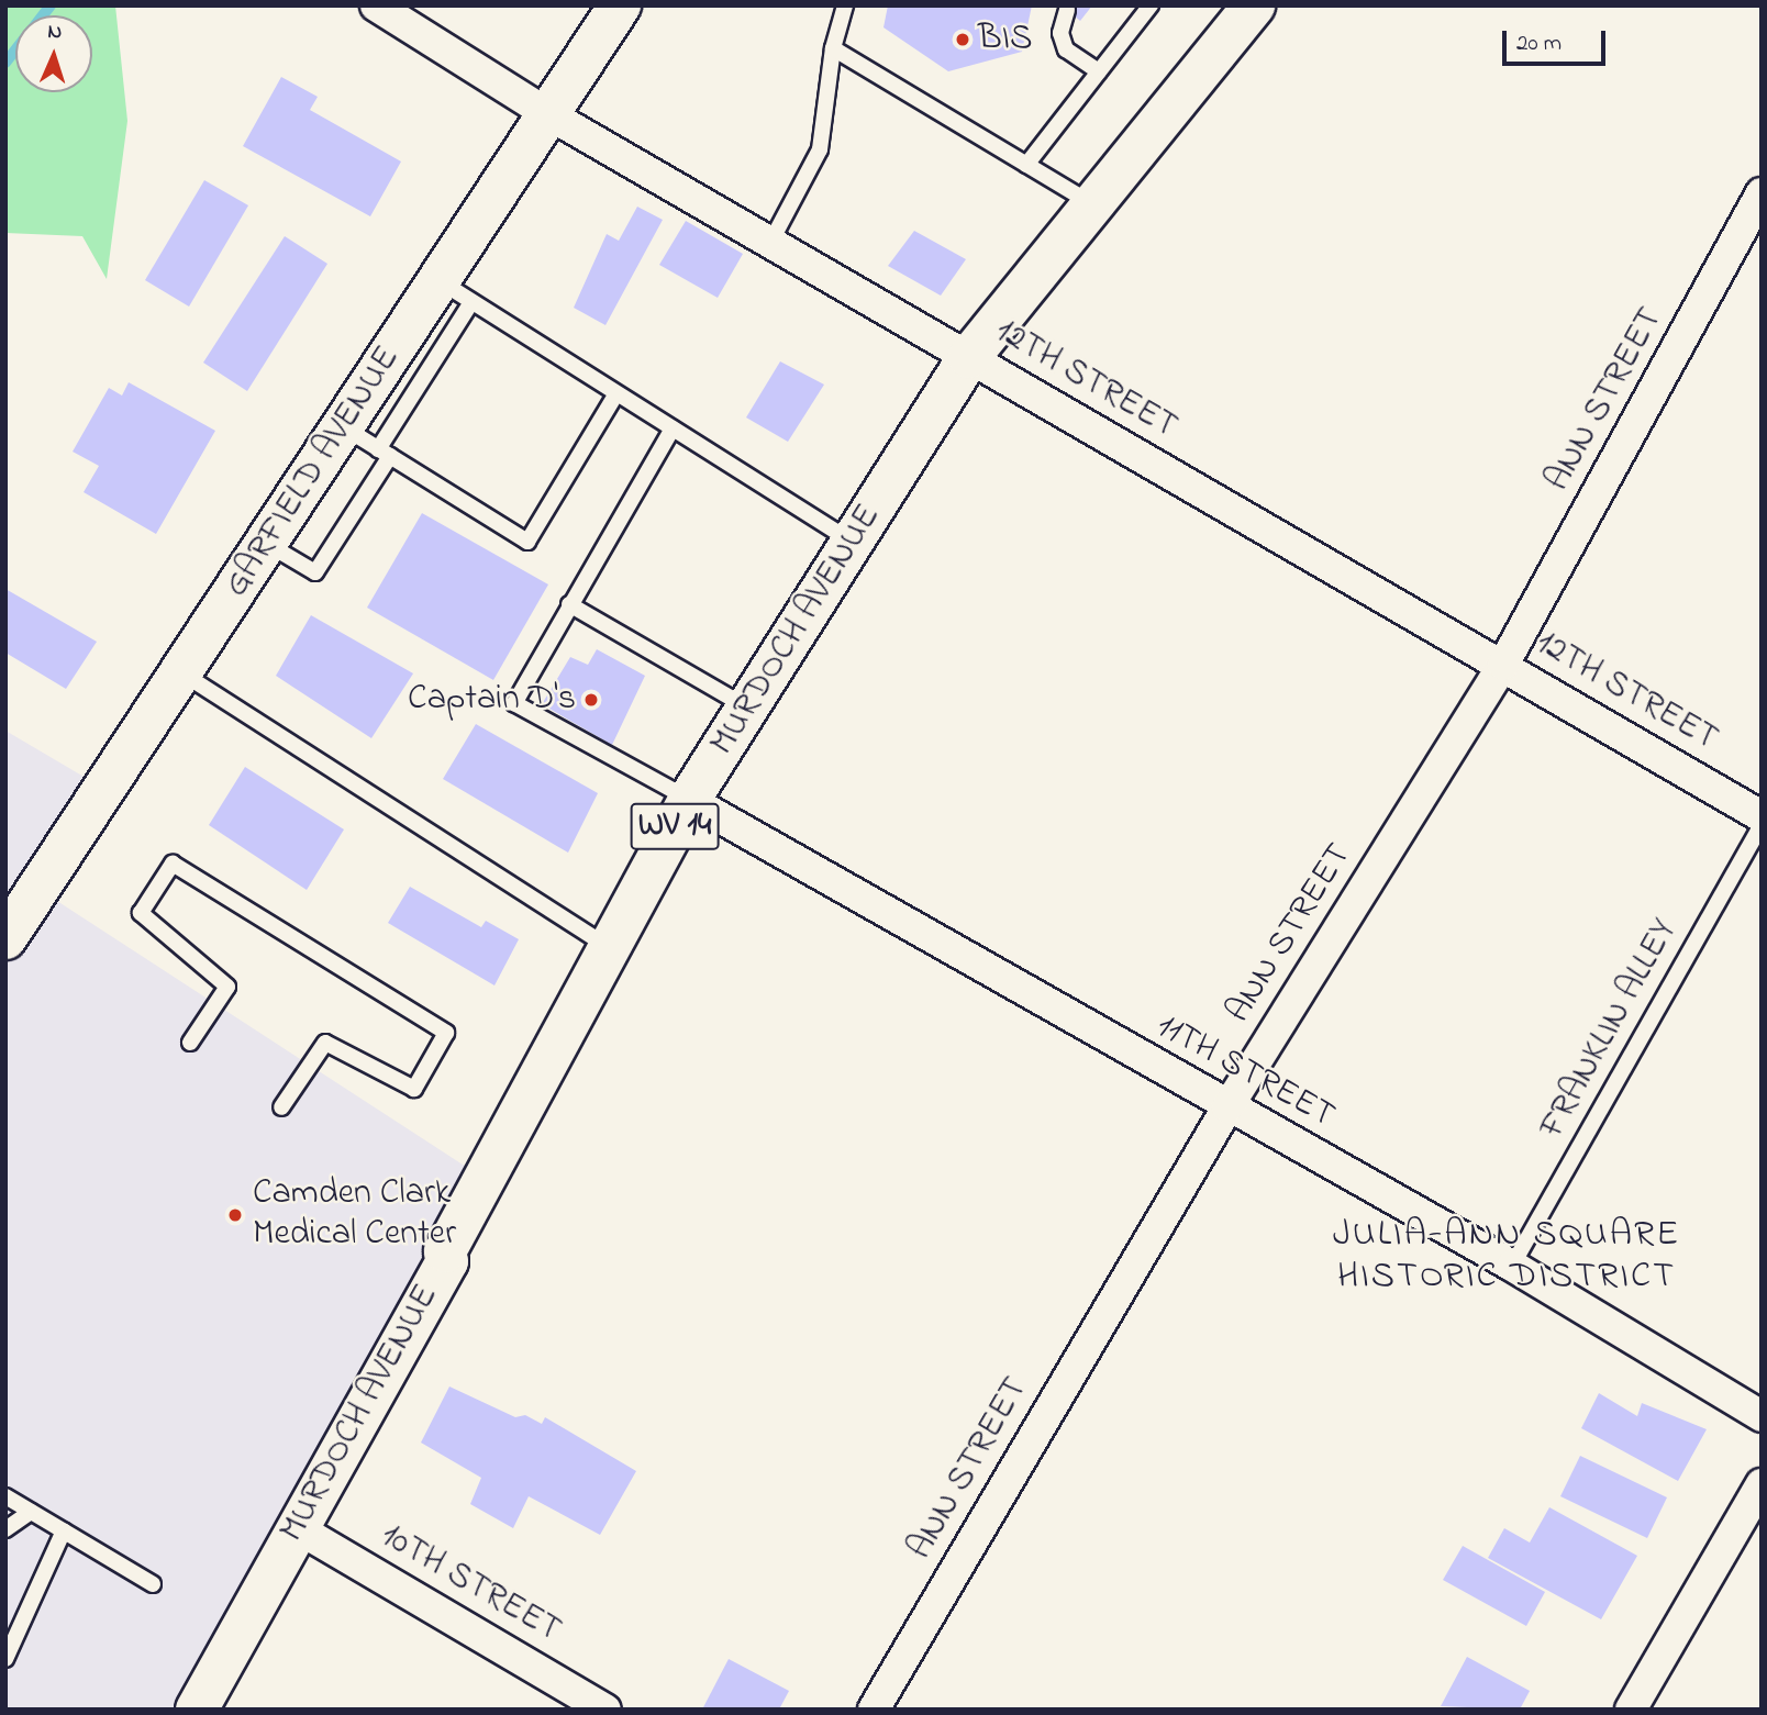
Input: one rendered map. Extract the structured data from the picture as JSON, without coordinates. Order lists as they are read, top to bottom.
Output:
{
  "streets": {
    "main road": ["GARFIELD AVENUE", "MURDOCH AVENUE", "WV 14"],
    "street": [
      "12TH STREET",
      "ANN STREET",
      "11TH STREET",
      "10TH STREET"
    ],
    "lane": ["FRANKLIN ALLEY"]
  },
  "crossings": [
    ["12TH STREET", "ANN STREET"],
    ["12TH STREET", "GARFIELD AVENUE"],
    ["12TH STREET", "MURDOCH AVENUE"],
    ["ANN STREET", "11TH STREET"],
    ["MURDOCH AVENUE", "11TH STREET"],
    ["MURDOCH AVENUE", "10TH STREET"],
    ["FRANKLIN ALLEY", "11TH STREET"]
  ],
  "districts": ["JULIA-ANN SQUARE HISTORIC DISTRICT"],
  "places": ["BIS", "Captain D's", "Camden Clark Medical Center"],
  "scale_bar": "20 m",
  "north": "top"
}
